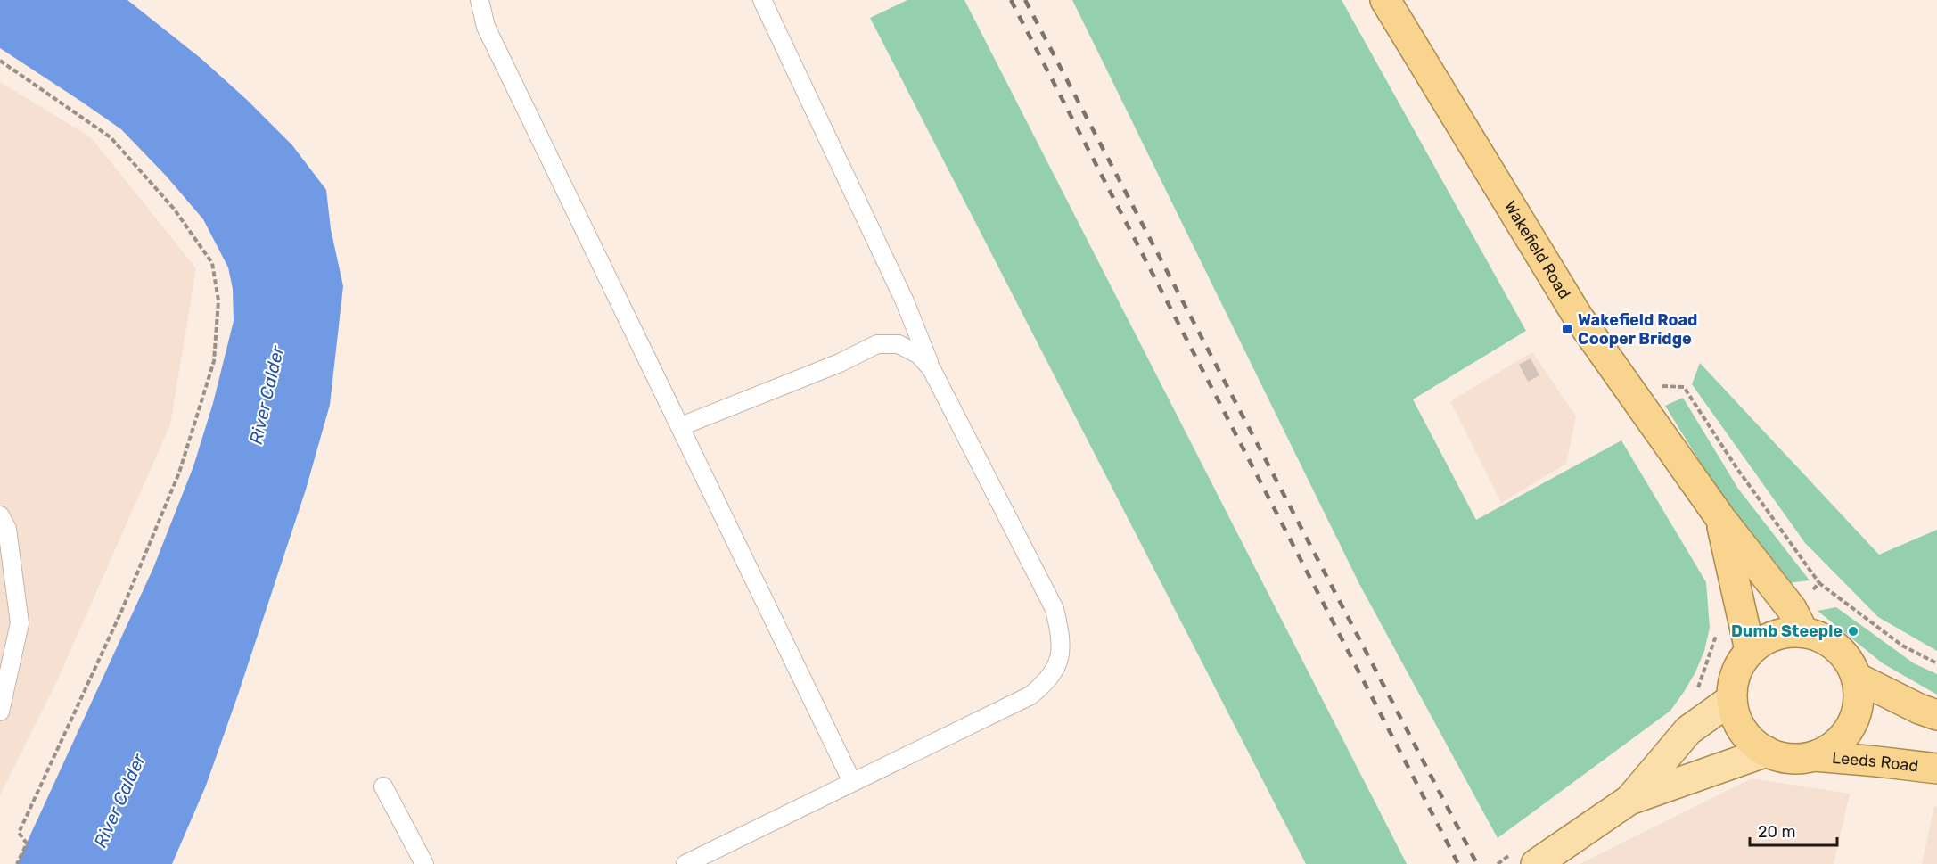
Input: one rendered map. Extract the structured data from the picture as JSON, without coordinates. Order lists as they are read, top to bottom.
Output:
{
  "streets": {
    "highway": ["Wakefield Road", "Leeds Road"]
  },
  "crossings": [
    ["Wakefield Road", "Leeds Road"]
  ],
  "water": ["River Calder"],
  "places": {
    "transit": ["Wakefield Road Cooper Bridge"],
    "other": ["Dumb Steeple"]
  },
  "scale_bar": "20 m"
}
